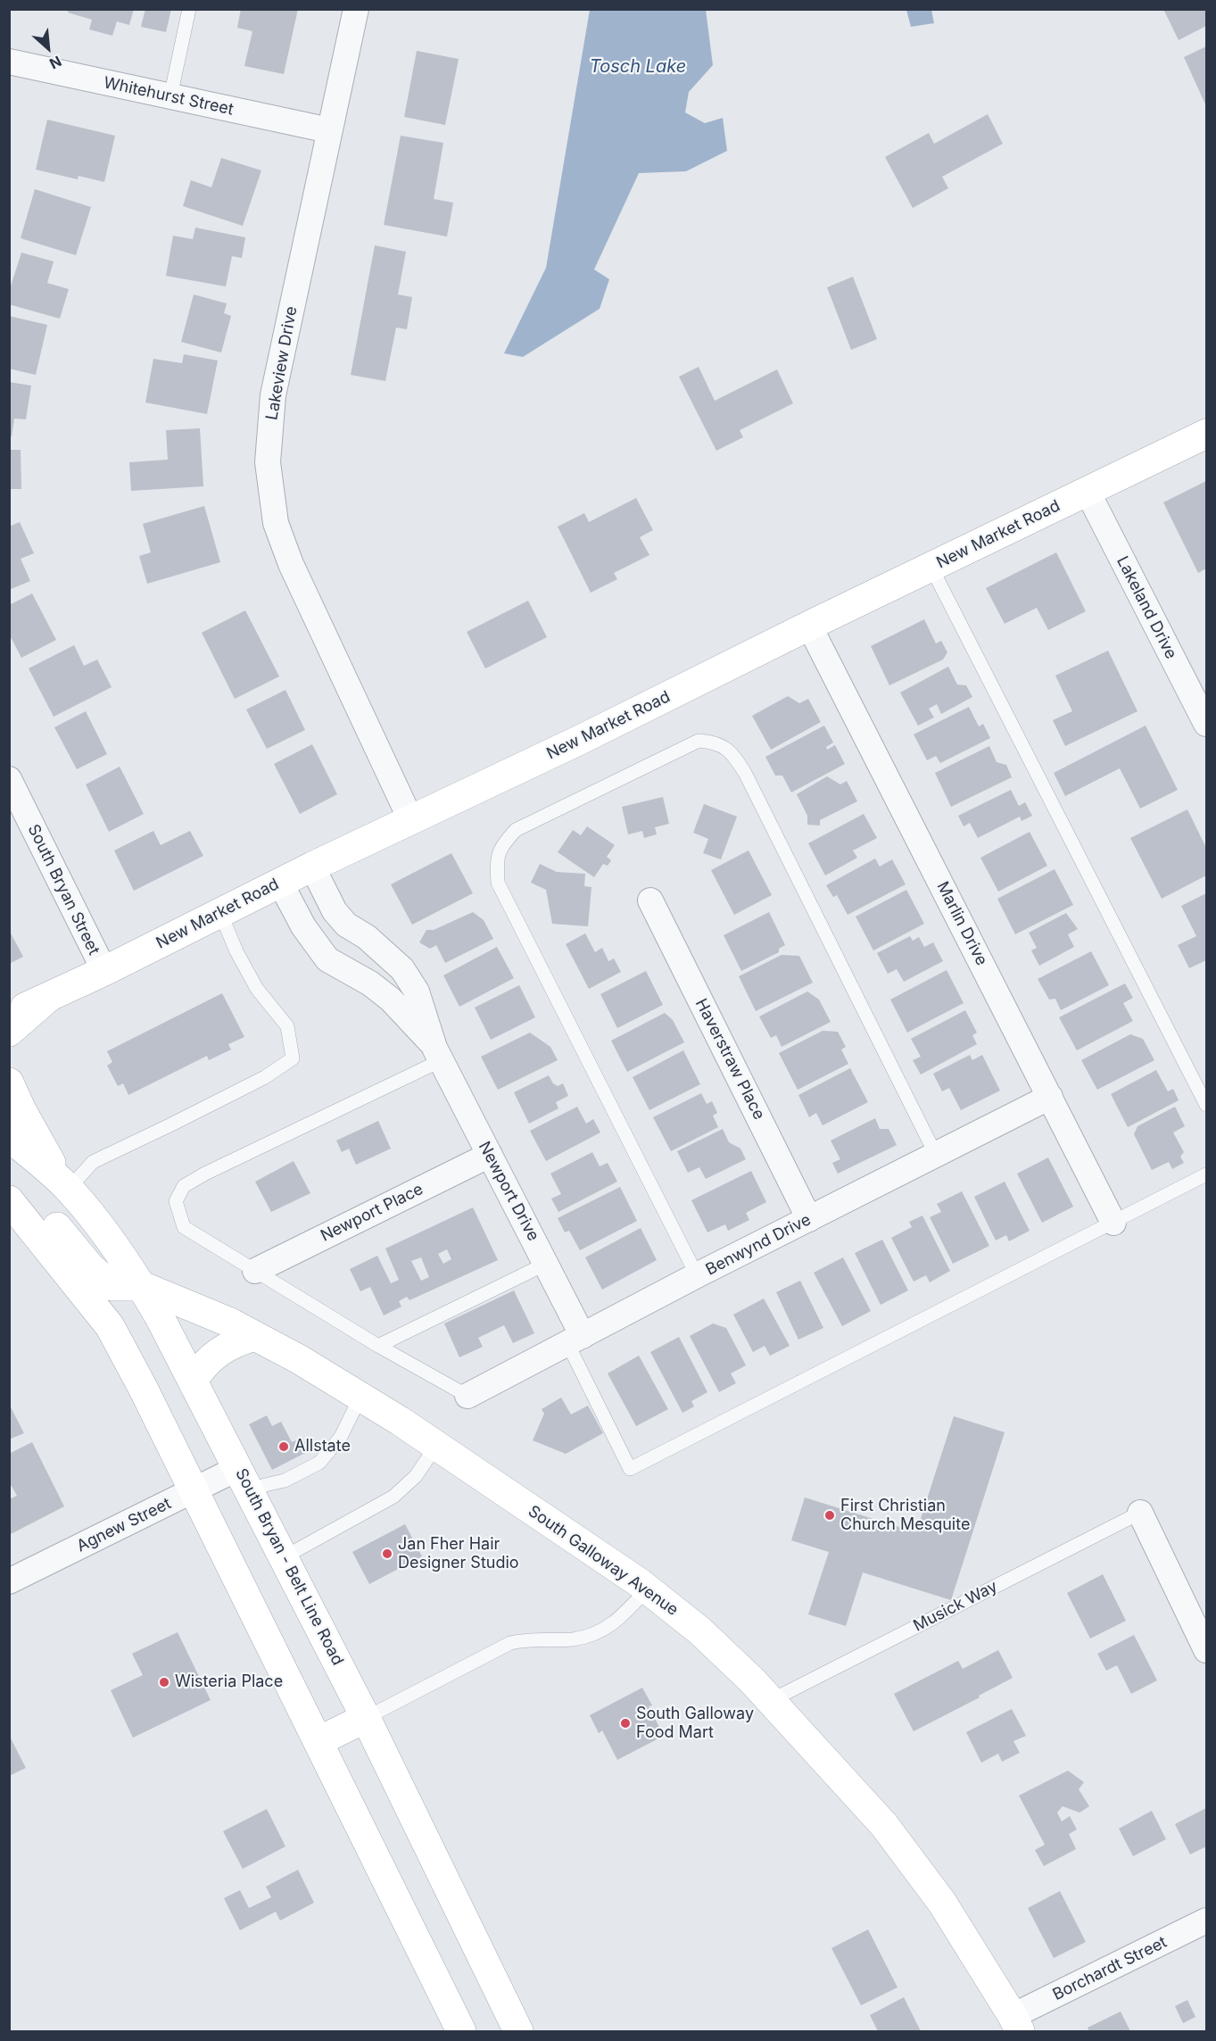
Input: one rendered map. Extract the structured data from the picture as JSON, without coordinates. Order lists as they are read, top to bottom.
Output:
{
  "streets": {
    "main road": ["New Market Road", "South Galloway Avenue", "South Bryan - Belt Line Road"],
    "street": [
      "Whitehurst Street",
      "Lakeview Drive",
      "Lakeland Drive",
      "South Bryan Street",
      "Marlin Drive",
      "Haverstraw Place",
      "Newport Drive",
      "Newport Place",
      "Benwynd Drive",
      "Agnew Street",
      "Borchardt Street"
    ],
    "lane": ["Musick Way"]
  },
  "crossings": [
    ["Whitehurst Street", "Lakeview Drive"],
    ["Lakeview Drive", "New Market Road"],
    ["New Market Road", "Lakeland Drive"],
    ["New Market Road", "South Bryan Street"],
    ["New Market Road", "Marlin Drive"],
    ["New Market Road", "Newport Drive"],
    ["Marlin Drive", "Benwynd Drive"],
    ["Haverstraw Place", "Benwynd Drive"],
    ["Newport Drive", "Newport Place"],
    ["Newport Drive", "Benwynd Drive"],
    ["Agnew Street", "South Galloway Avenue"],
    ["Agnew Street", "South Bryan - Belt Line Road"],
    ["South Galloway Avenue", "South Bryan - Belt Line Road"],
    ["South Galloway Avenue", "Musick Way"],
    ["South Galloway Avenue", "Borchardt Street"]
  ],
  "water": ["Tosch Lake"],
  "places": [
    "Allstate",
    "First Christian Church Mesquite",
    "Jan Fher Hair Designer Studio",
    "Wisteria Place",
    "South Galloway Food Mart"
  ],
  "north": "bottom right"
}
